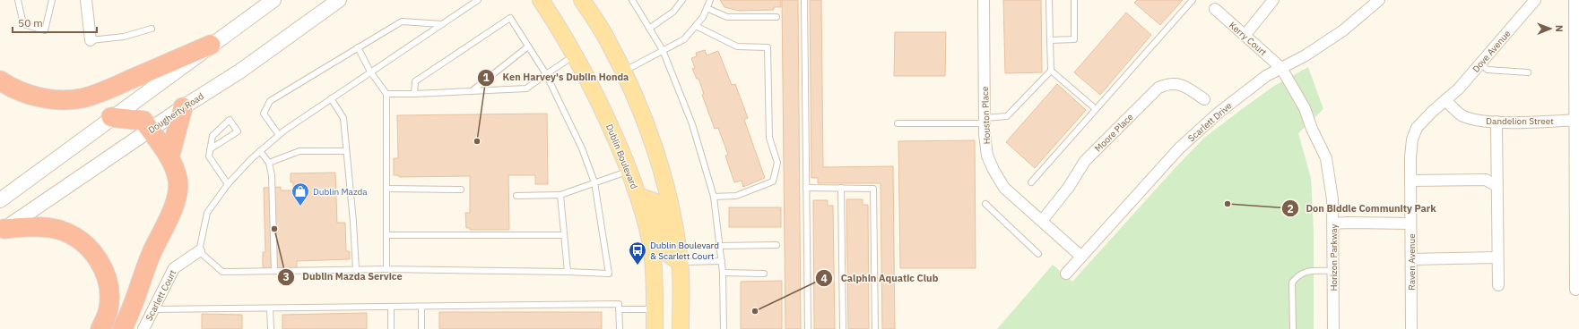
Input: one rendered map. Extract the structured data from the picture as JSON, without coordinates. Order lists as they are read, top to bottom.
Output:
{
  "streets": {
    "main road": ["Dougherty Road", "Dublin Boulevard"],
    "street": [
      "Kerry Court",
      "Dove Avenue",
      "Houston Place",
      "Dandelion Street",
      "Scarlett Drive",
      "Moore Place",
      "Horizon Parkway",
      "Raven Avenue",
      "Scarlett Court"
    ]
  },
  "crossings": [
    ["Kerry Court", "Scarlett Drive"],
    ["Kerry Court", "Horizon Parkway"],
    ["Dove Avenue", "Dandelion Street"],
    ["Dove Avenue", "Raven Avenue"],
    ["Houston Place", "Scarlett Drive"],
    ["Houston Place", "Moore Place"],
    ["Dandelion Street", "Raven Avenue"],
    ["Scarlett Drive", "Horizon Parkway"]
  ],
  "places": {
    "other": [
      "Ken Harvey's Dublin Honda",
      "Don Biddle Community Park",
      "Dublin Mazda Service",
      "Calphin Aquatic Club"
    ],
    "shop": ["Dublin Mazda"],
    "bus stop": ["Dublin Boulevard & Scarlett Court"]
  },
  "scale_bar": "50 m",
  "north": "right"
}
